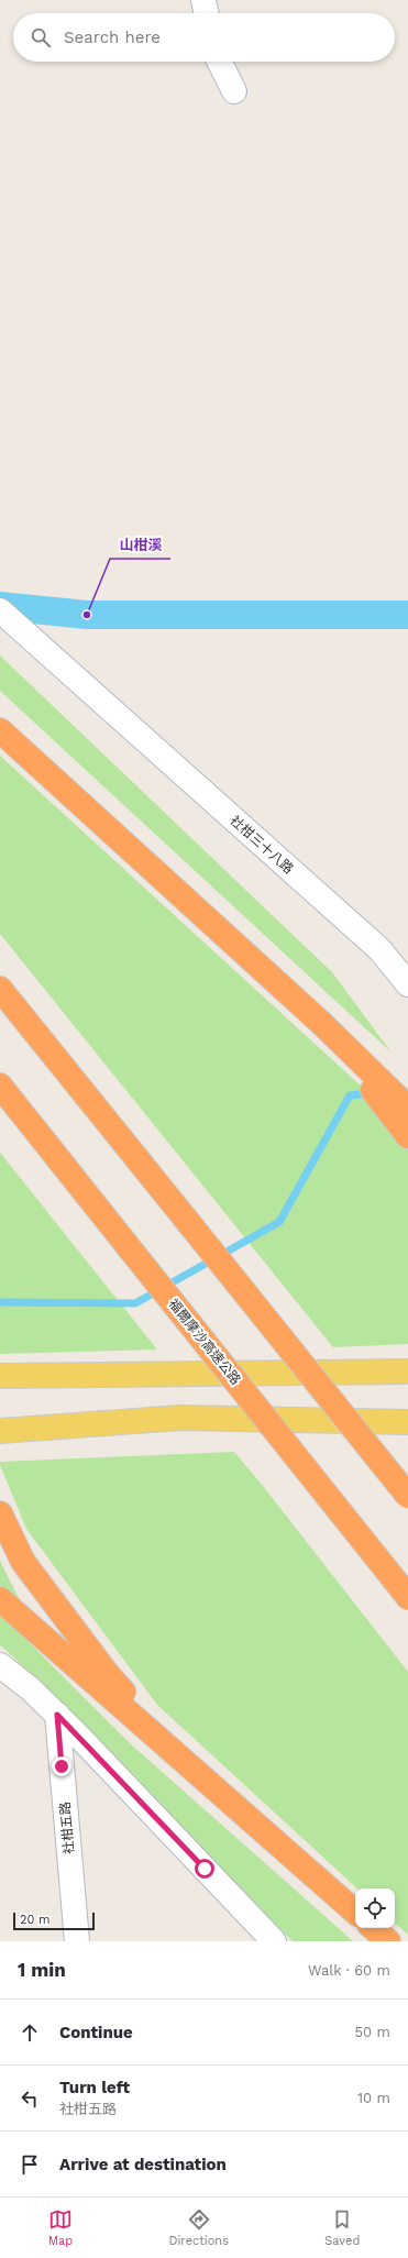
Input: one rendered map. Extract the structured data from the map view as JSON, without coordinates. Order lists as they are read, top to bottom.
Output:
{
  "streets": {
    "highway": ["福爾摩沙高速公路"],
    "street": ["社柑三十八路", "社柑五路"]
  },
  "places": ["山柑溪"],
  "scale_bar": "20 m",
  "page": {
    "search": "Search here",
    "scale": "20 m",
    "heading": ["1 min", "Walk · 60 m"],
    "list": [
      ["Continue", "50 m"],
      ["Turn left", "社柑五路", "10 m"],
      "Arrive at destination"
    ],
    "nav": ["Map", "Directions", "Saved"]
  }
}
